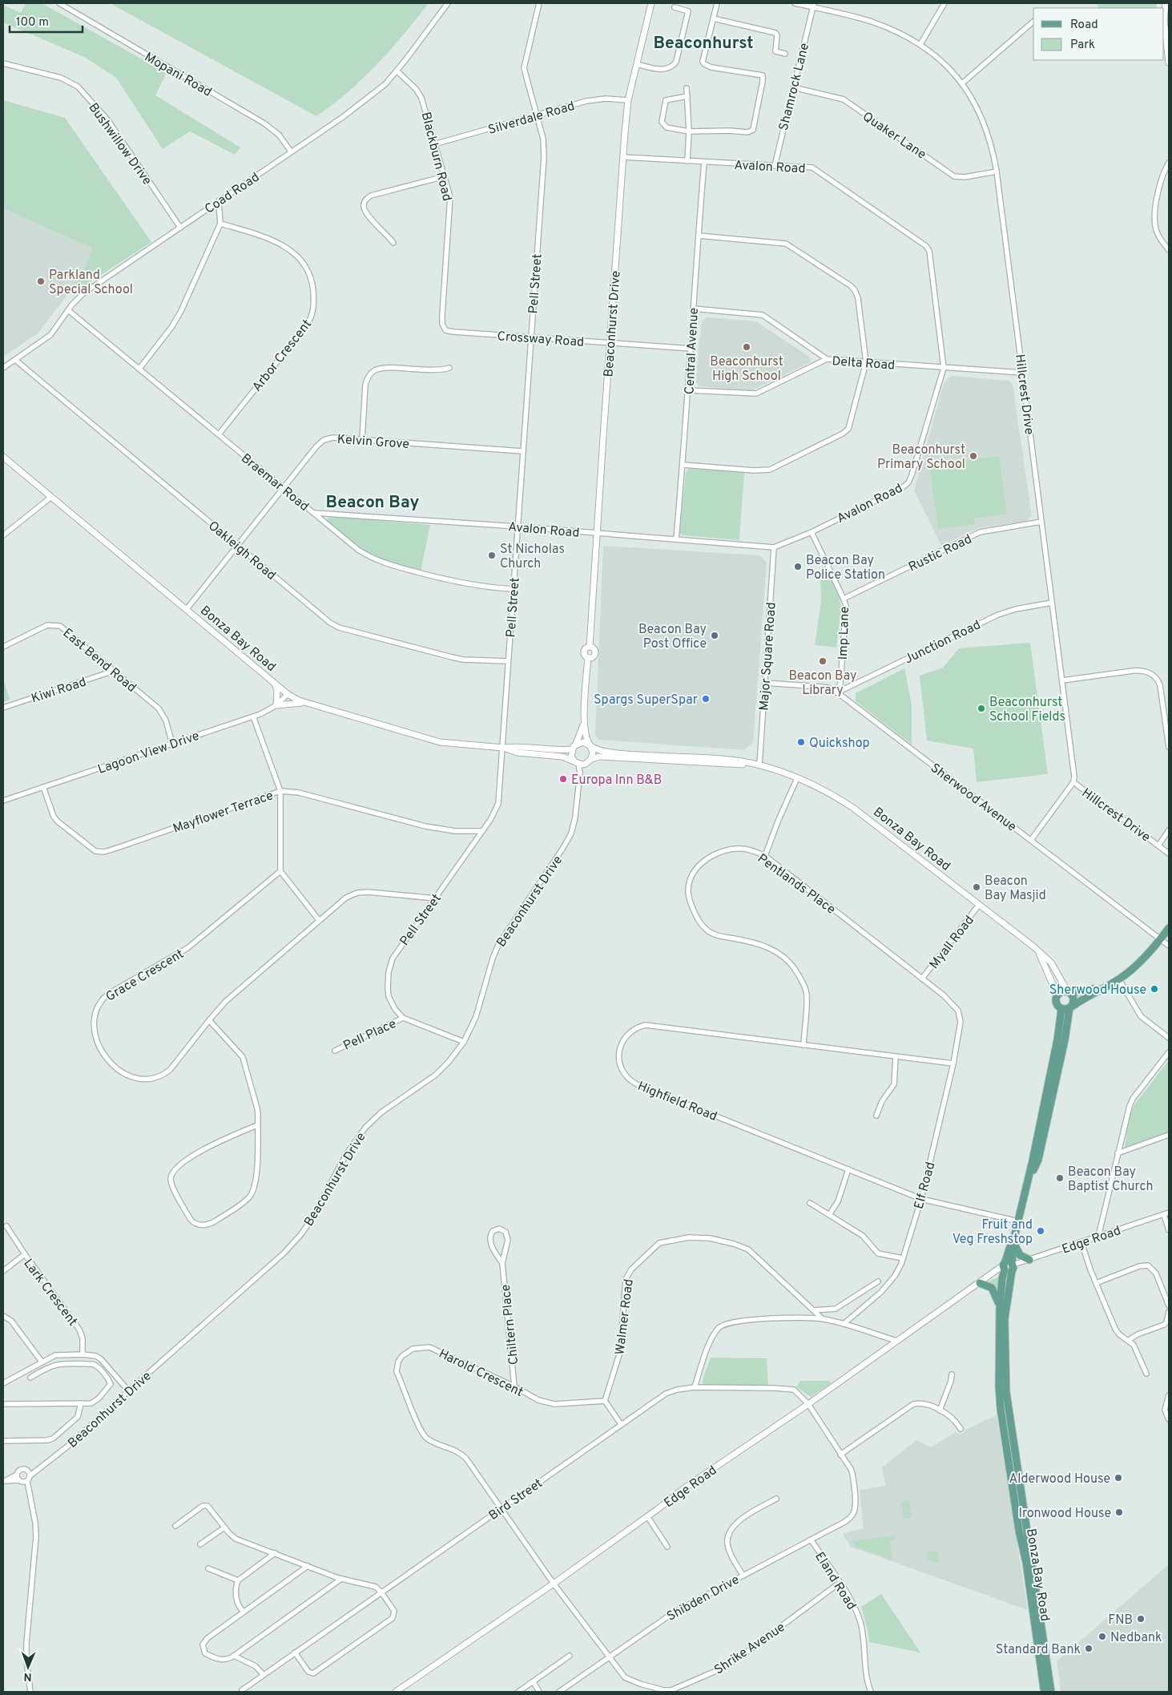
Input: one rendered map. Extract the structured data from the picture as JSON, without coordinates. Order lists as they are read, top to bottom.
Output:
{
  "streets": {
    "main road": ["Bonza Bay Road"],
    "street": [
      "Mopani Road",
      "Shamrock Lane",
      "Silverdale Road",
      "Quaker Lane",
      "Bushwillow Drive",
      "Blackburn Road",
      "Avalon Road",
      "Coad Road",
      "Pell Street",
      "Beaconhurst Drive",
      "Crossway Road",
      "Central Avenue",
      "Arbor Crescent",
      "Delta Road",
      "Hillcrest Drive",
      "Kelvin Grove",
      "Braemar Road",
      "Oakleigh Road",
      "Rustic Road",
      "Imp Lane",
      "Junction Road",
      "Major Square Road",
      "East Bend Road",
      "Kiwi Road",
      "Lagoon View Drive",
      "Sherwood Avenue",
      "Mayflower Terrace",
      "Pentlands Place",
      "Myall Road",
      "Grace Crescent",
      "Pell Place",
      "Highfield Road",
      "Elf Road",
      "Edge Road",
      "Lark Crescent",
      "Walmer Road",
      "Chiltern Place",
      "Harold Crescent",
      "Bird Street",
      "Eland Road",
      "Shibden Drive",
      "Shrike Avenue"
    ]
  },
  "crossings": [
    ["Mopani Road", "Coad Road"],
    ["Shamrock Lane", "Quaker Lane"],
    ["Shamrock Lane", "Avalon Road"],
    ["Shamrock Lane", "Hillcrest Drive"],
    ["Silverdale Road", "Blackburn Road"],
    ["Silverdale Road", "Pell Street"],
    ["Silverdale Road", "Beaconhurst Drive"],
    ["Quaker Lane", "Hillcrest Drive"],
    ["Bushwillow Drive", "Coad Road"],
    ["Blackburn Road", "Coad Road"],
    ["Blackburn Road", "Crossway Road"],
    ["Avalon Road", "Pell Street"],
    ["Avalon Road", "Beaconhurst Drive"],
    ["Avalon Road", "Central Avenue"],
    ["Avalon Road", "Delta Road"],
    ["Avalon Road", "Braemar Road"],
    ["Avalon Road", "Imp Lane"],
    ["Avalon Road", "Major Square Road"],
    ["Coad Road", "Braemar Road"],
    ["Coad Road", "Oakleigh Road"],
    ["Pell Street", "Crossway Road"],
    ["Pell Street", "Kelvin Grove"],
    ["Pell Street", "Braemar Road"],
    ["Pell Street", "Oakleigh Road"],
    ["Pell Street", "Bonza Bay Road"],
    ["Pell Street", "Mayflower Terrace"],
    ["Pell Street", "Grace Crescent"],
    ["Pell Street", "Pell Place"],
    ["Beaconhurst Drive", "Crossway Road"],
    ["Beaconhurst Drive", "Bonza Bay Road"],
    ["Crossway Road", "Central Avenue"],
    ["Central Avenue", "Delta Road"],
    ["Arbor Crescent", "Braemar Road"],
    ["Delta Road", "Hillcrest Drive"],
    ["Hillcrest Drive", "Rustic Road"],
    ["Hillcrest Drive", "Junction Road"],
    ["Kelvin Grove", "Braemar Road"],
    ["Kelvin Grove", "Oakleigh Road"],
    ["Kelvin Grove", "Bonza Bay Road"],
    ["Rustic Road", "Imp Lane"],
    ["Imp Lane", "Junction Road"],
    ["Imp Lane", "Sherwood Avenue"],
    ["Bonza Bay Road", "Major Square Road"],
    ["Bonza Bay Road", "Lagoon View Drive"],
    ["Bonza Bay Road", "Myall Road"],
    ["Bonza Bay Road", "Highfield Road"],
    ["Bonza Bay Road", "Edge Road"],
    ["Junction Road", "Sherwood Avenue"],
    ["Major Square Road", "Sherwood Avenue"],
    ["East Bend Road", "Kiwi Road"],
    ["East Bend Road", "Lagoon View Drive"],
    ["Lagoon View Drive", "Mayflower Terrace"],
    ["Pentlands Place", "Myall Road"],
    ["Pentlands Place", "Highfield Road"],
    ["Pentlands Place", "Elf Road"],
    ["Highfield Road", "Elf Road"],
    ["Edge Road", "Harold Crescent"],
    ["Edge Road", "Bird Street"],
    ["Edge Road", "Shrike Avenue"],
    ["Walmer Road", "Harold Crescent"],
    ["Chiltern Place", "Harold Crescent"],
    ["Harold Crescent", "Bird Street"],
    ["Harold Crescent", "Shrike Avenue"],
    ["Bird Street", "Shibden Drive"],
    ["Eland Road", "Shibden Drive"],
    ["Eland Road", "Shrike Avenue"],
    ["Shibden Drive", "Shrike Avenue"]
  ],
  "districts": ["Beaconhurst", "Beacon Bay"],
  "places": [
    "Parkland Special School",
    "Beaconhurst High School",
    "Beaconhurst Primary School",
    "St Nicholas Church",
    "Beacon Bay Police Station",
    "Beacon Bay Post Office",
    "Beacon Bay Library",
    "Spargs SuperSpar",
    "Beaconhurst School Fields",
    "Quickshop",
    "Europa Inn B&B",
    "Beacon Bay Masjid",
    "Sherwood House",
    "Beacon Bay Baptist Church",
    "Fruit and Veg Freshstop",
    "Alderwood House",
    "Ironwood House",
    "FNB",
    "Nedbank",
    "Standard Bank"
  ],
  "legend": ["Road", "Park"],
  "scale_bar": "100 m",
  "north": "bottom"
}
